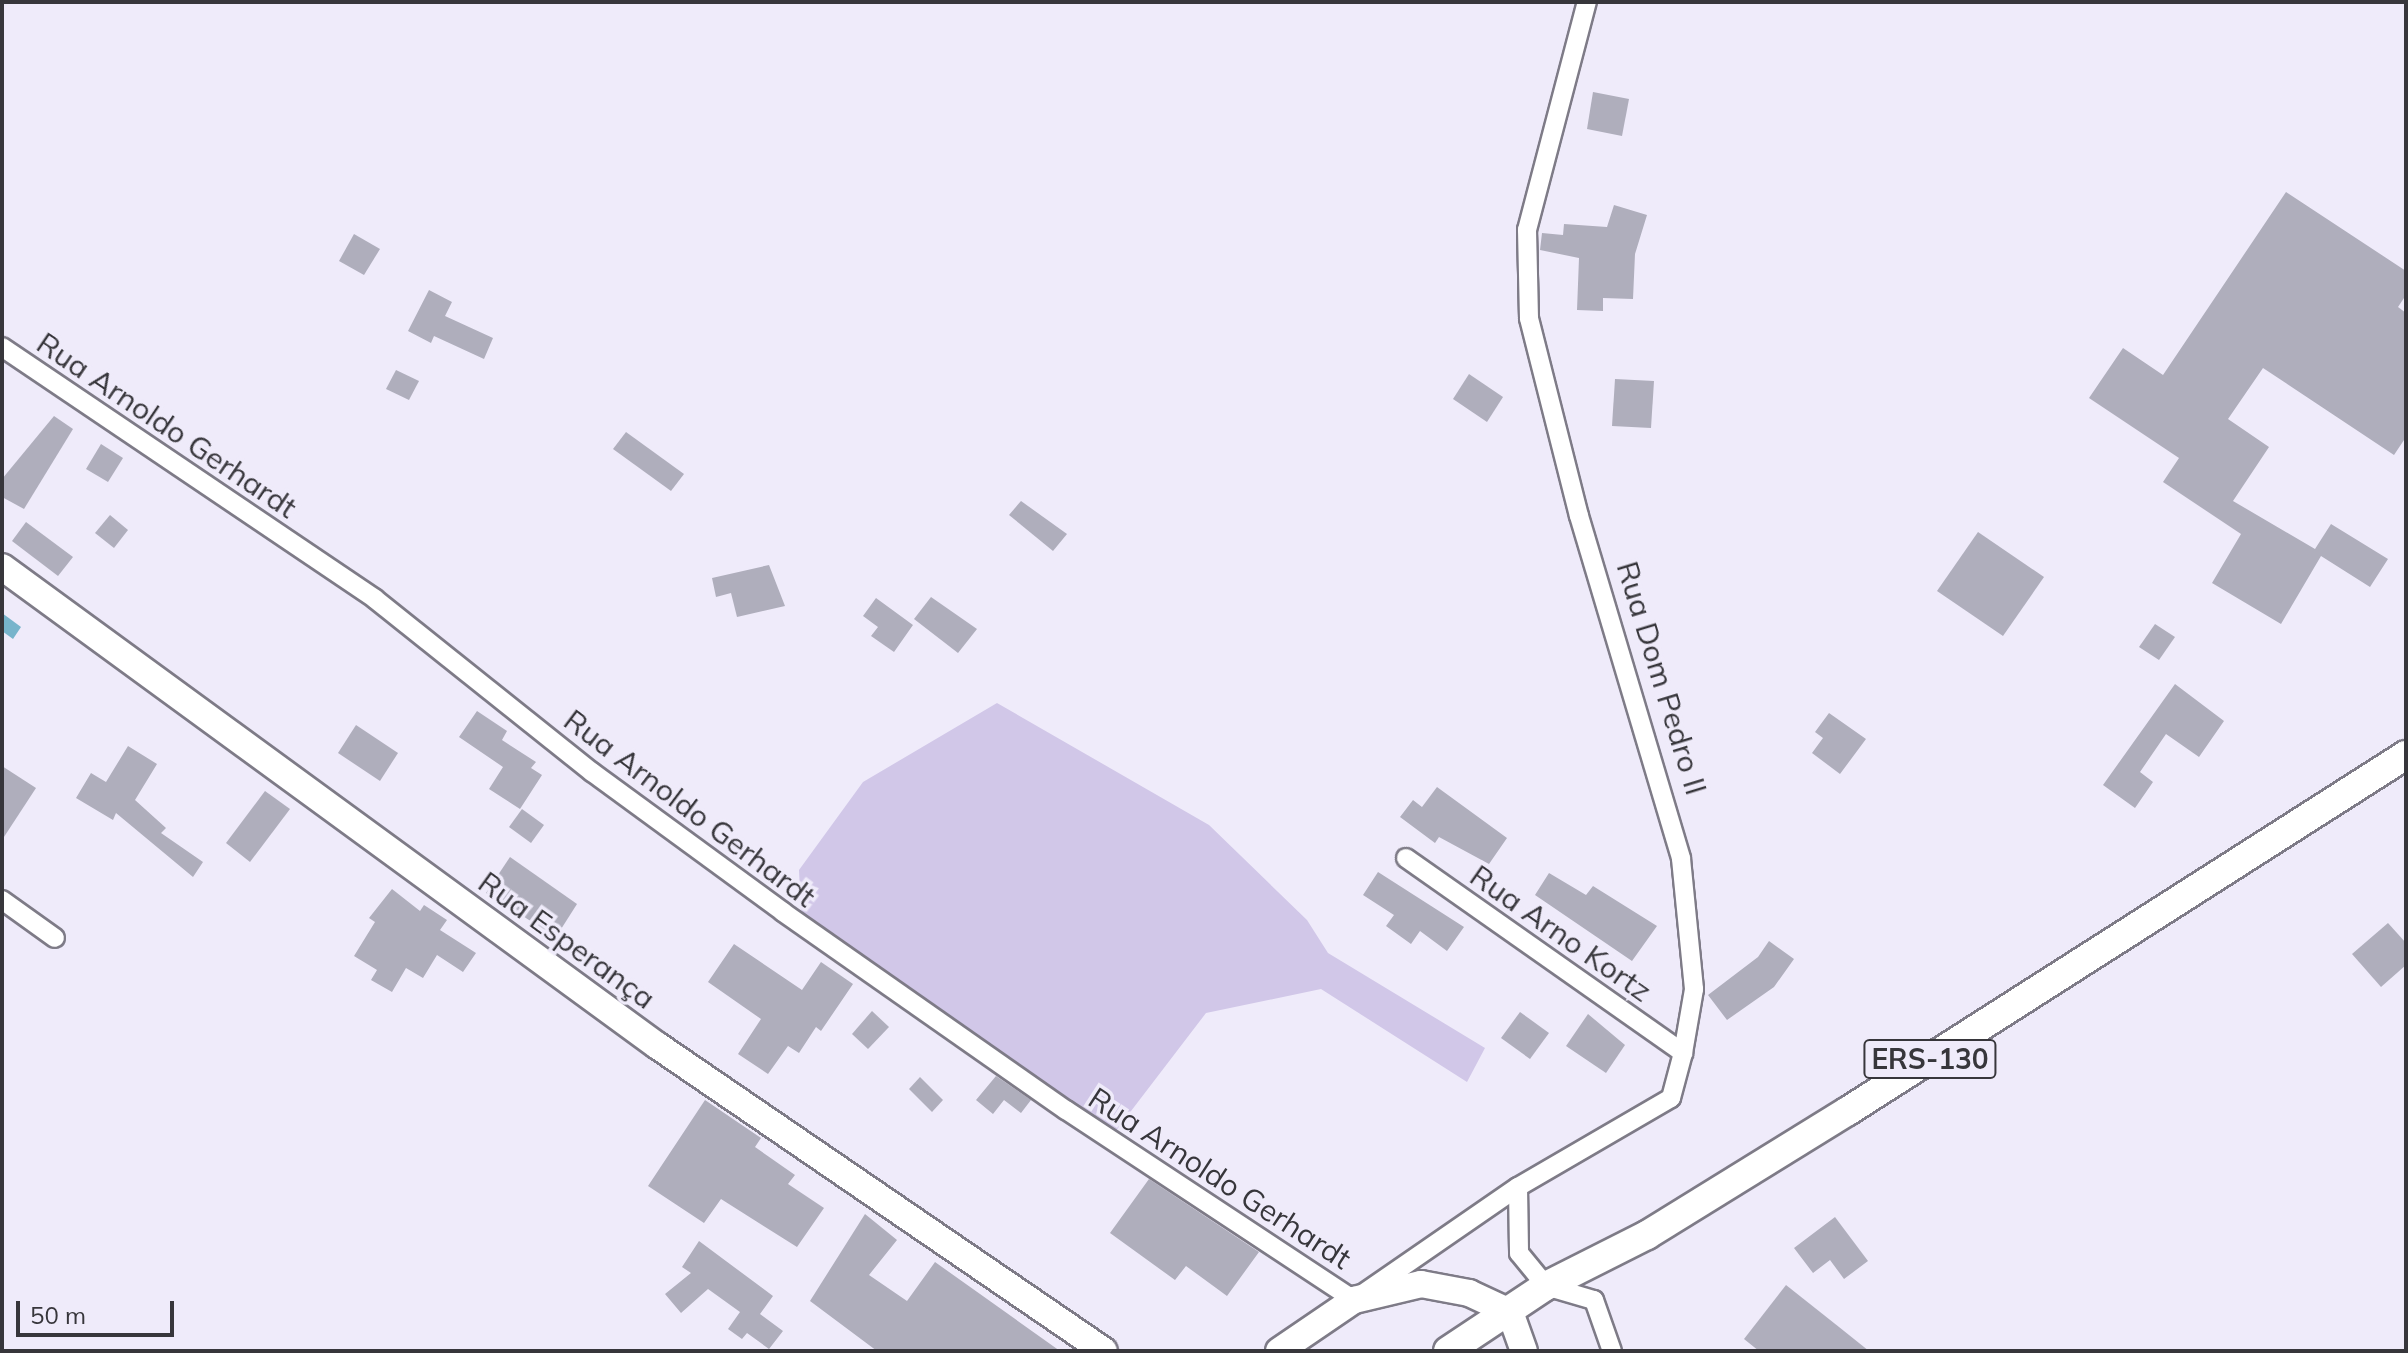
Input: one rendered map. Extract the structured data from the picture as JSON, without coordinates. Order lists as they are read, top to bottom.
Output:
{
  "streets": {
    "main road": ["ERS-130"],
    "street": [
      "Rua Arnoldo Gerhardt",
      "Rua Dom Pedro II",
      "Rua Arno Kortz",
      "Rua Esperança"
    ]
  },
  "crossings": [
    ["Rua Arnoldo Gerhardt", "Rua Dom Pedro II"],
    ["Rua Dom Pedro II", "Rua Arno Kortz"]
  ],
  "scale_bar": "50 m"
}
